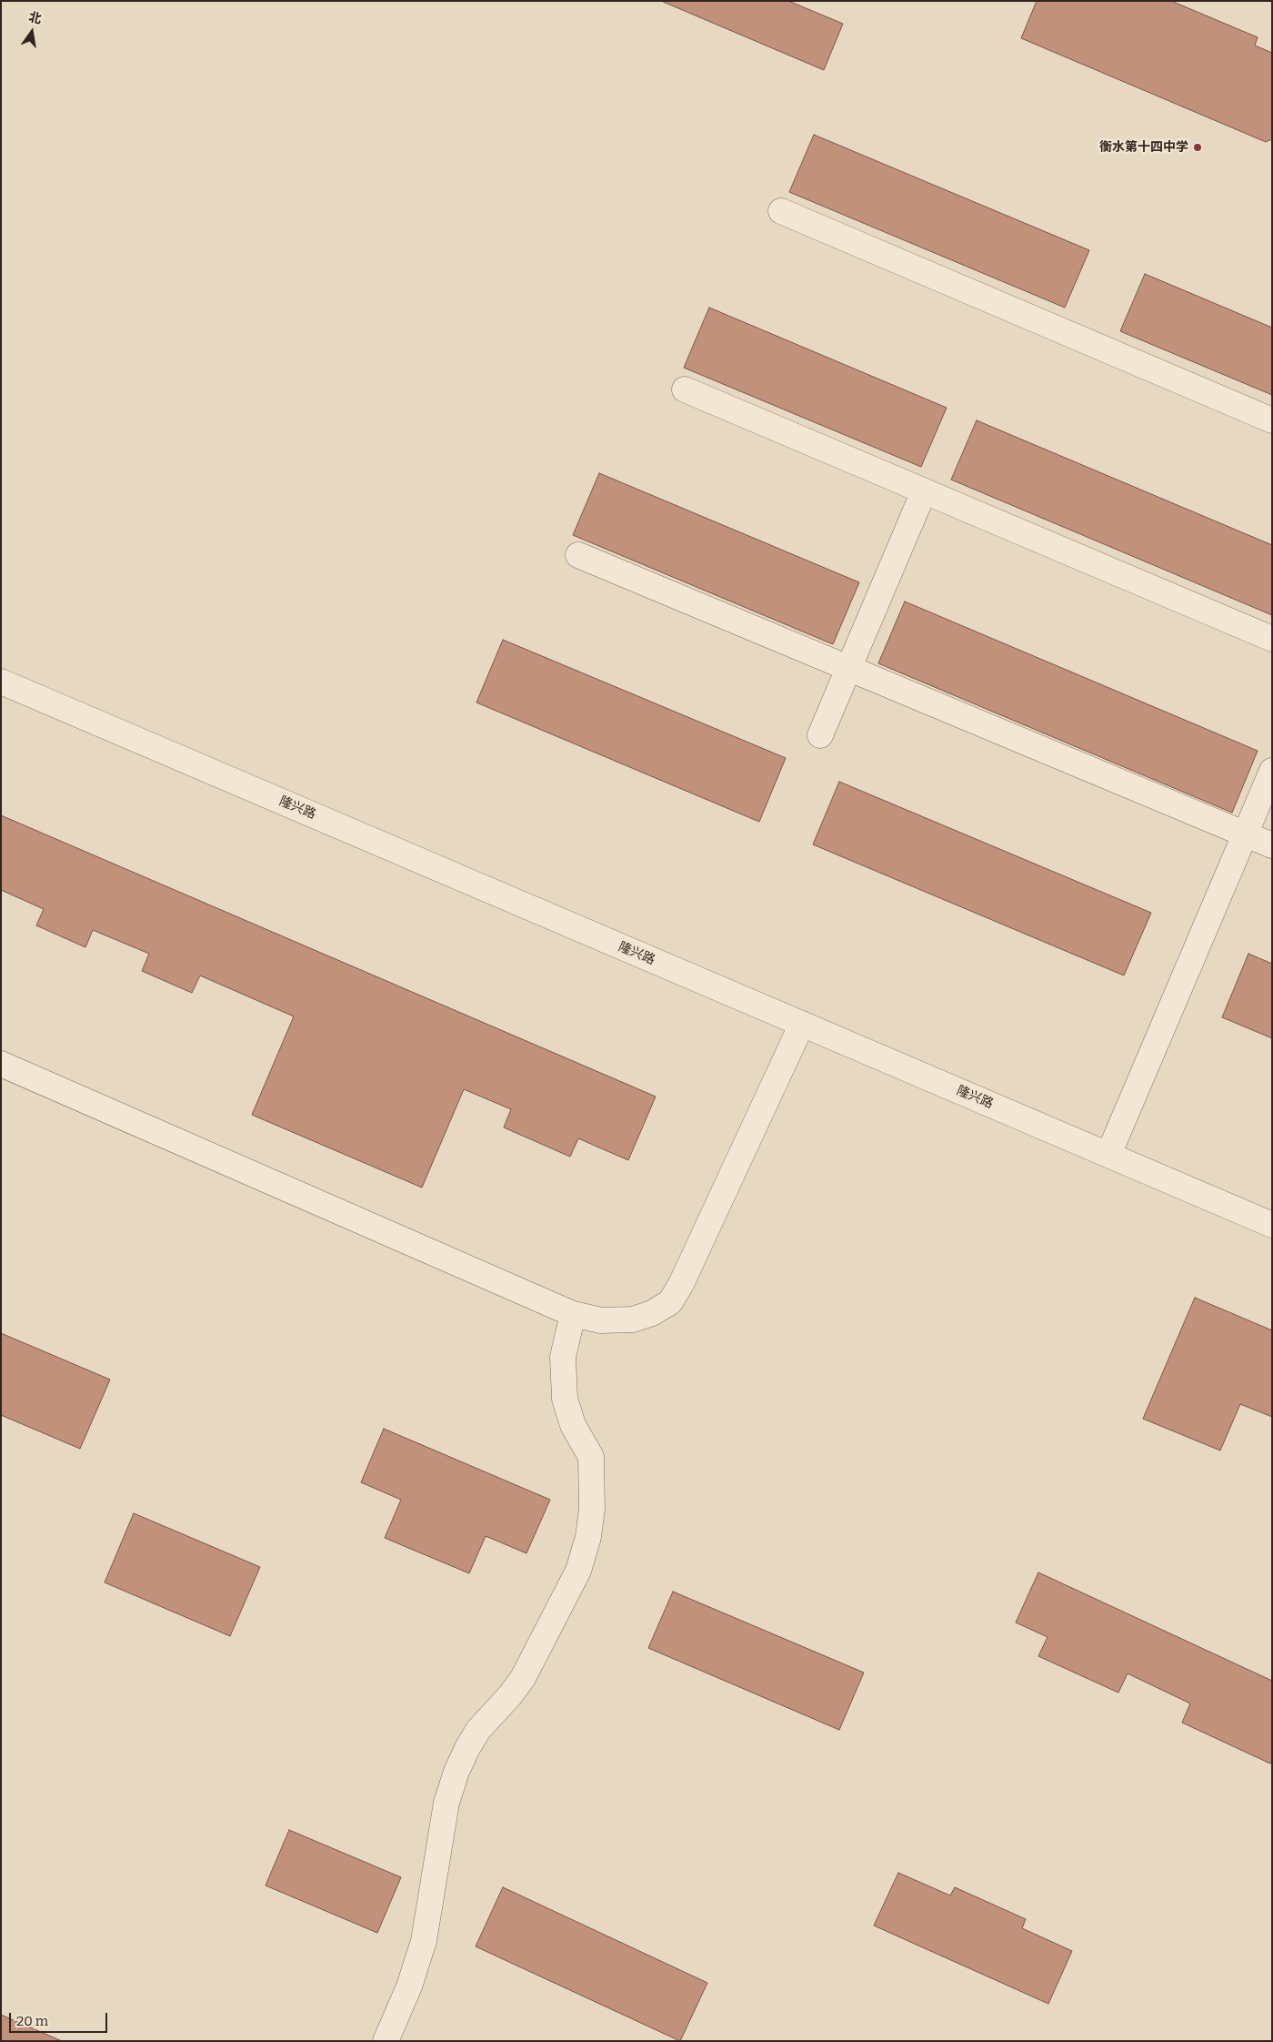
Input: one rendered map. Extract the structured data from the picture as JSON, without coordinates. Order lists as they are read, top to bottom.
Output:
{
  "streets": {
    "street": ["隆兴路"]
  },
  "places": ["衡水第十四中学"],
  "scale_bar": "20 m",
  "north": "top"
}
